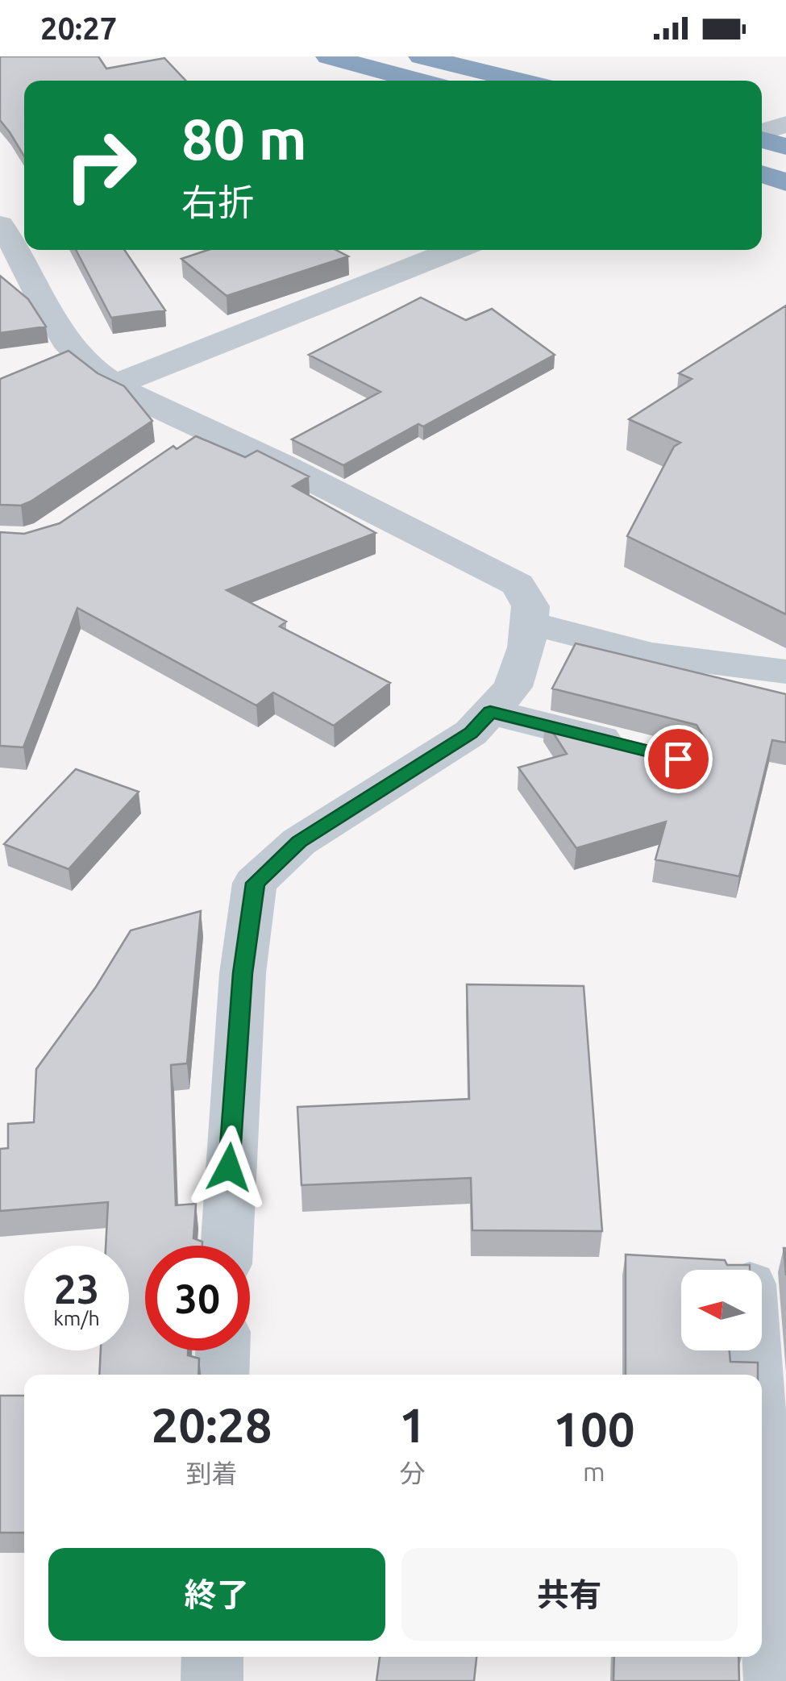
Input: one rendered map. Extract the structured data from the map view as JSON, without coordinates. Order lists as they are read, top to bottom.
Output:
{
  "north": "left",
  "page": {
    "status": "20:27",
    "turn": ["80 m", "右折"],
    "speed": "23 km/h",
    "limit": "30",
    "eta": [
      "20:28",
      "到着",
      "1",
      "分",
      "100",
      "m"
    ],
    "buttons": ["終了", "共有"]
  }
}
